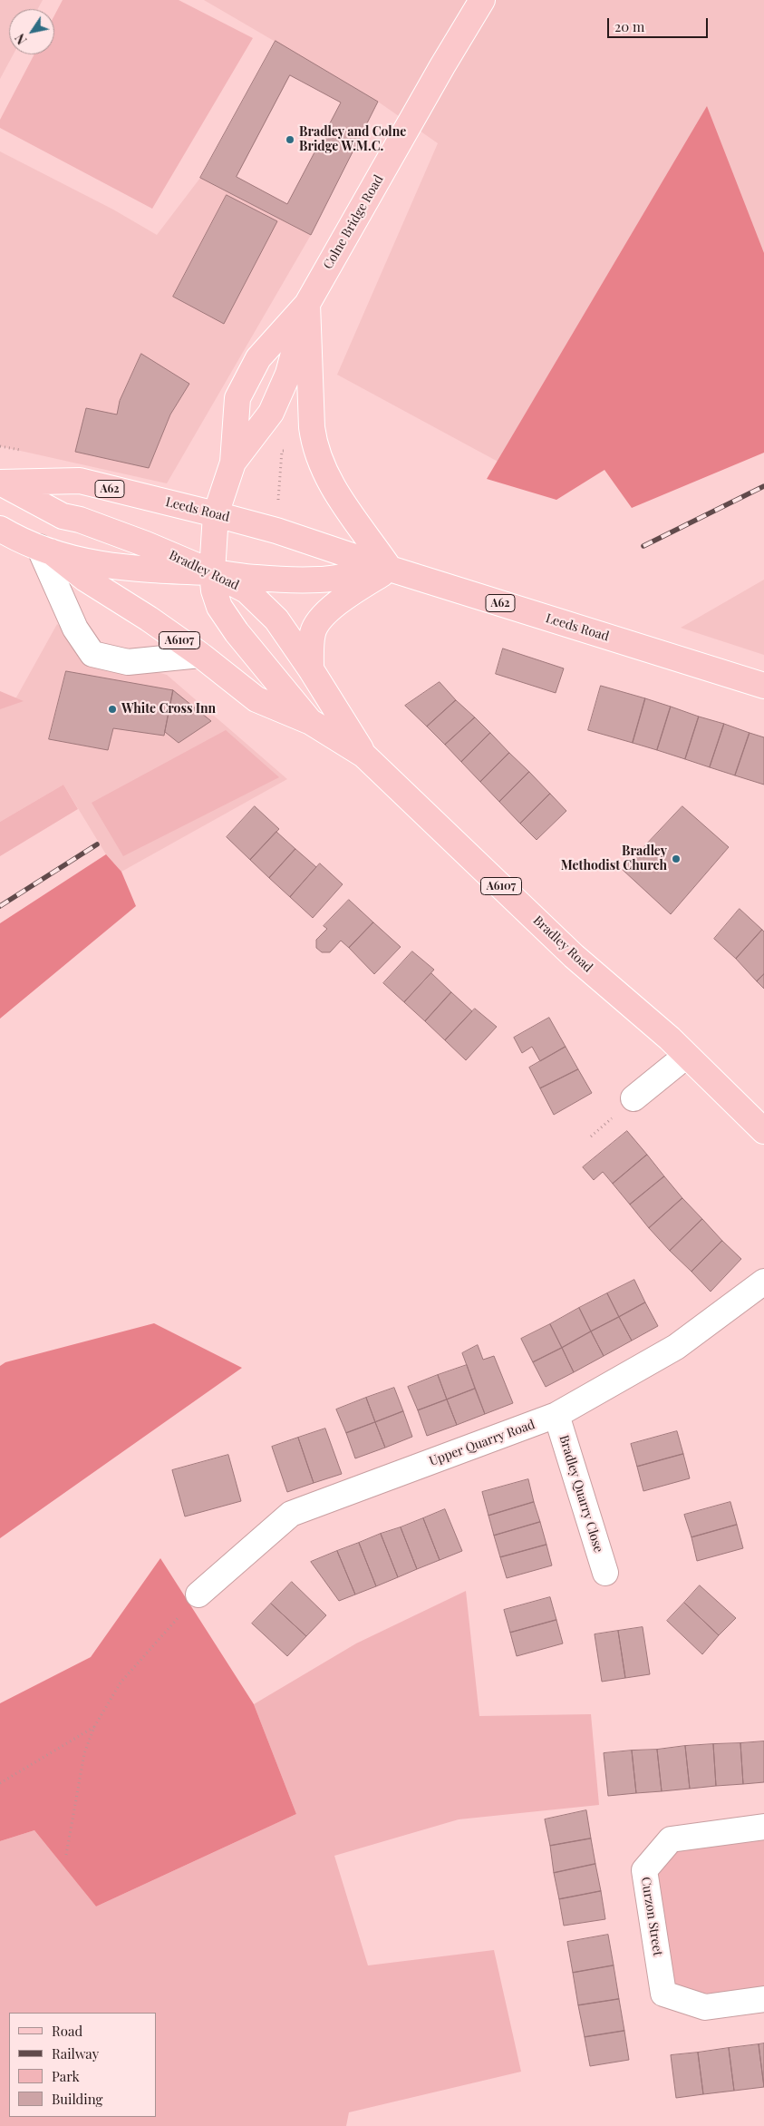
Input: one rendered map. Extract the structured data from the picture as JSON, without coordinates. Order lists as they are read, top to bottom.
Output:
{
  "streets": {
    "main road": [
      "Colne Bridge Road",
      "A62",
      "Leeds Road",
      "Bradley Road",
      "A6107"
    ],
    "street": ["Upper Quarry Road", "Bradley Quarry Close", "Curzon Street"]
  },
  "crossings": [
    ["Colne Bridge Road", "Leeds Road"],
    ["Colne Bridge Road", "Bradley Road"],
    ["Leeds Road", "Bradley Road"],
    ["Upper Quarry Road", "Bradley Quarry Close"]
  ],
  "places": ["Bradley and Colne Bridge W.M.C.", "White Cross Inn", "Bradley Methodist Church"],
  "legend": [
    "Road",
    "Railway",
    "Park",
    "Building"
  ],
  "scale_bar": "20 m",
  "north": "bottom left"
}
